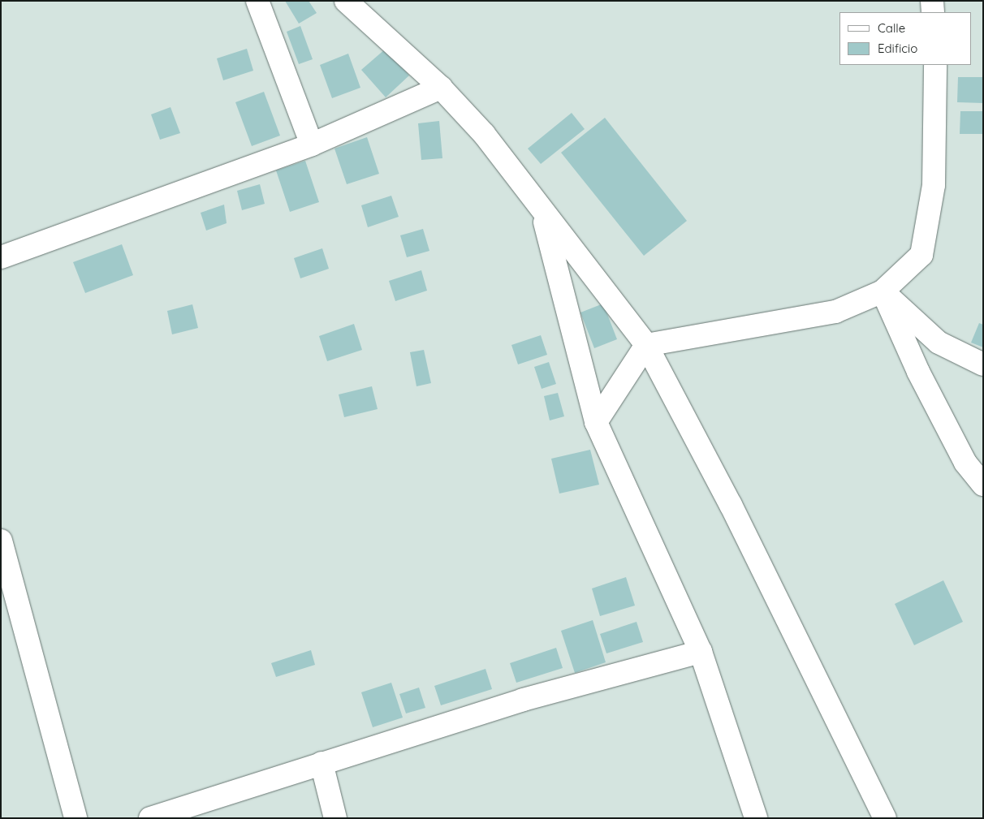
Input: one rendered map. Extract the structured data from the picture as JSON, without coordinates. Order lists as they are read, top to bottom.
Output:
{
  "legend": ["Calle", "Edificio"]
}
